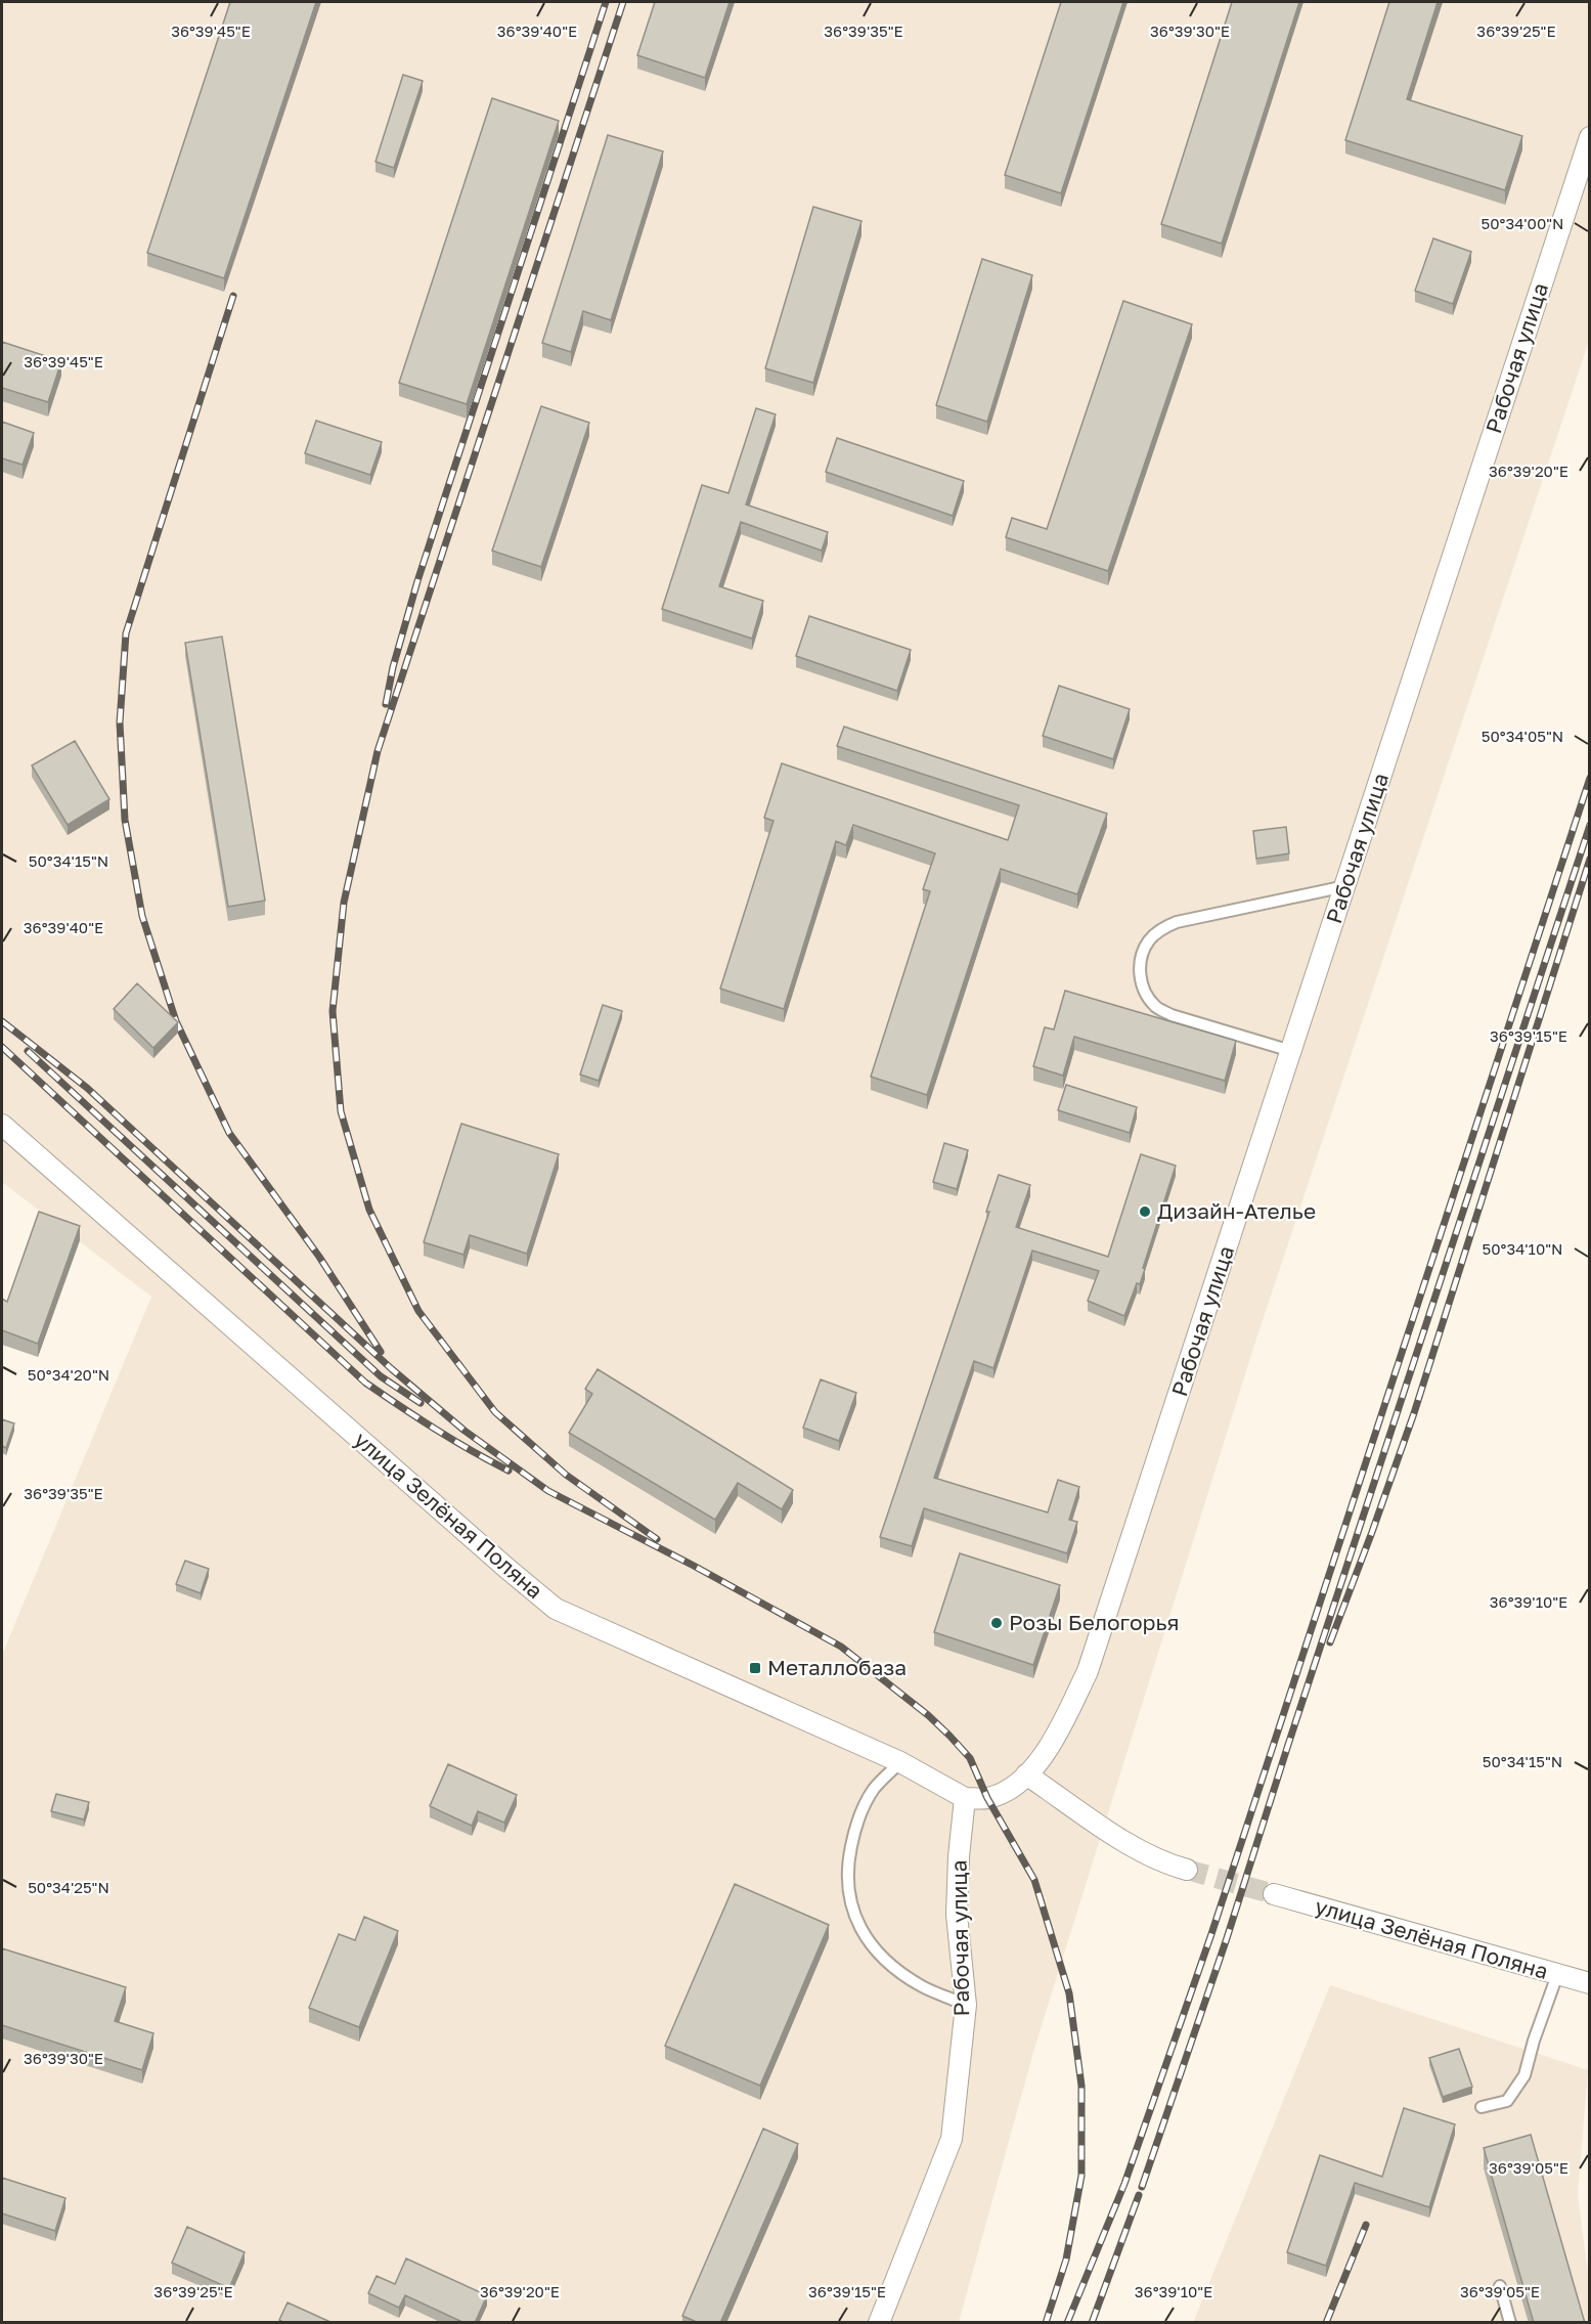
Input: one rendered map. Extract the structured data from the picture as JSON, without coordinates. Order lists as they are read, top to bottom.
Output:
{
  "streets": {
    "street": ["Рабочая улица", "улица Зелёная Поляна"]
  },
  "crossings": [
    ["Рабочая улица", "улица Зелёная Поляна"]
  ],
  "places": {
    "other": ["Дизайн-Ателье", "Розы Белогорья"],
    "transit": ["Металлобаза"]
  },
  "coordinates": [
    "36°39'45\"E",
    "36°39'40\"E",
    "36°39'35\"E",
    "36°39'30\"E",
    "36°39'25\"E",
    "50°34'00\"N",
    "36°39'20\"E",
    "50°34'05\"N",
    "50°34'15\"N",
    "36°39'15\"E",
    "50°34'10\"N",
    "50°34'20\"N",
    "36°39'10\"E",
    "50°34'25\"N",
    "36°39'05\"E"
  ]
}
